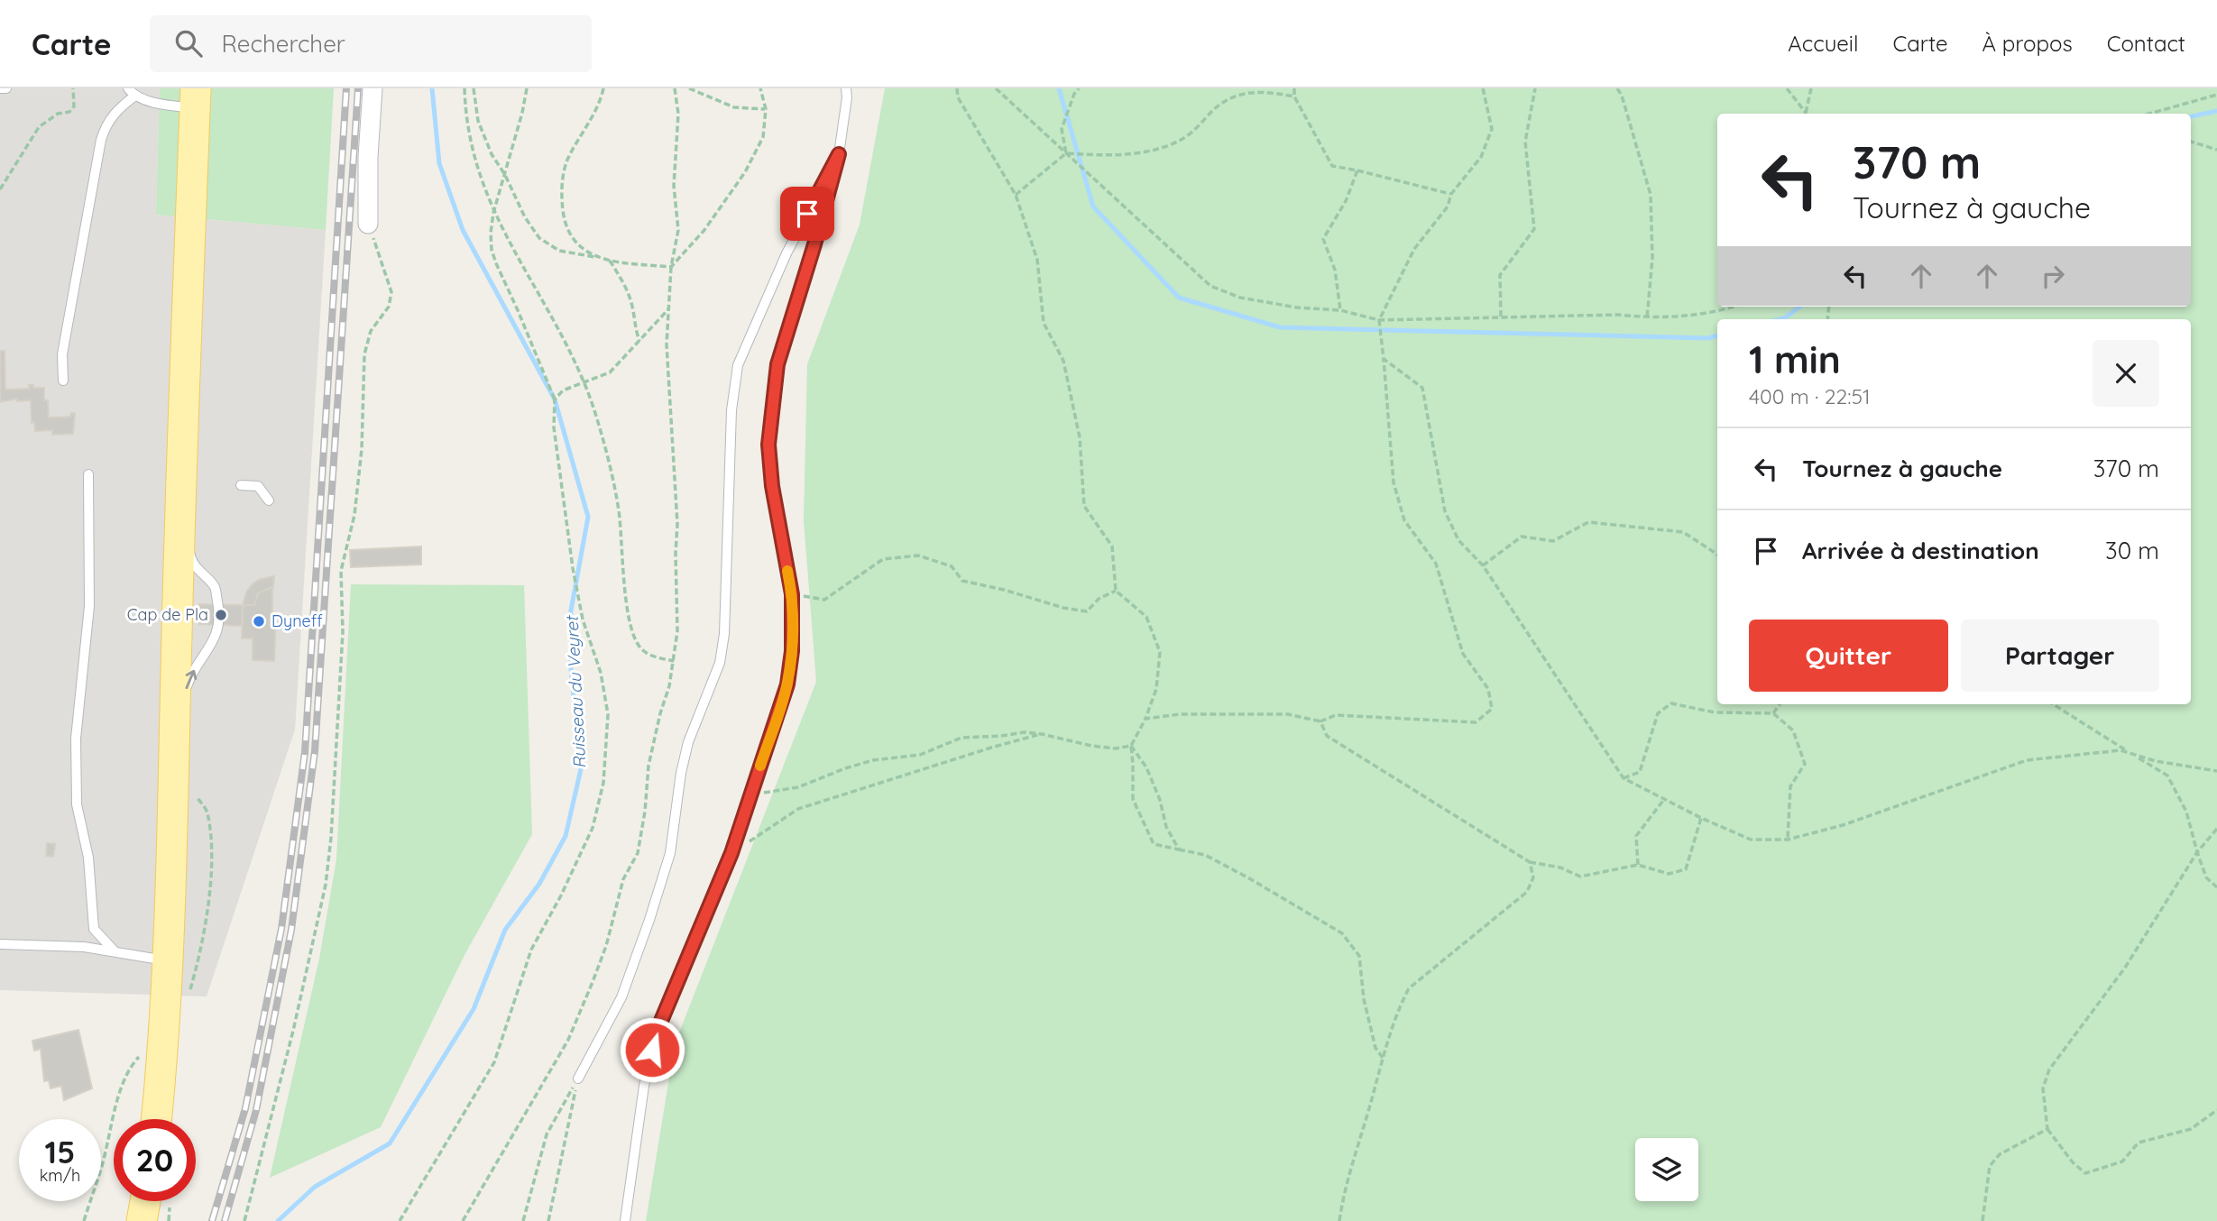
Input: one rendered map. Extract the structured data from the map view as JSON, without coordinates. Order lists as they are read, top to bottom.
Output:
{
  "water": ["Ruisseau du Veyret"],
  "places": ["Cap de Pla", "Dyneff"],
  "page": {
    "header": "Carte",
    "search": "Rechercher",
    "nav": [
      "Accueil",
      "Carte",
      "À propos",
      "Contact"
    ],
    "turn": ["370 m", "Tournez à gauche"],
    "heading": ["1 min", "400 m · 22:51"],
    "list": [
      {
        "name": "Tournez à gauche",
        "value": "370 m"
      },
      {
        "name": "Arrivée à destination",
        "value": "30 m"
      }
    ],
    "buttons": ["Quitter", "Partager"],
    "speed": "15 km/h",
    "limit": "20"
  }
}
